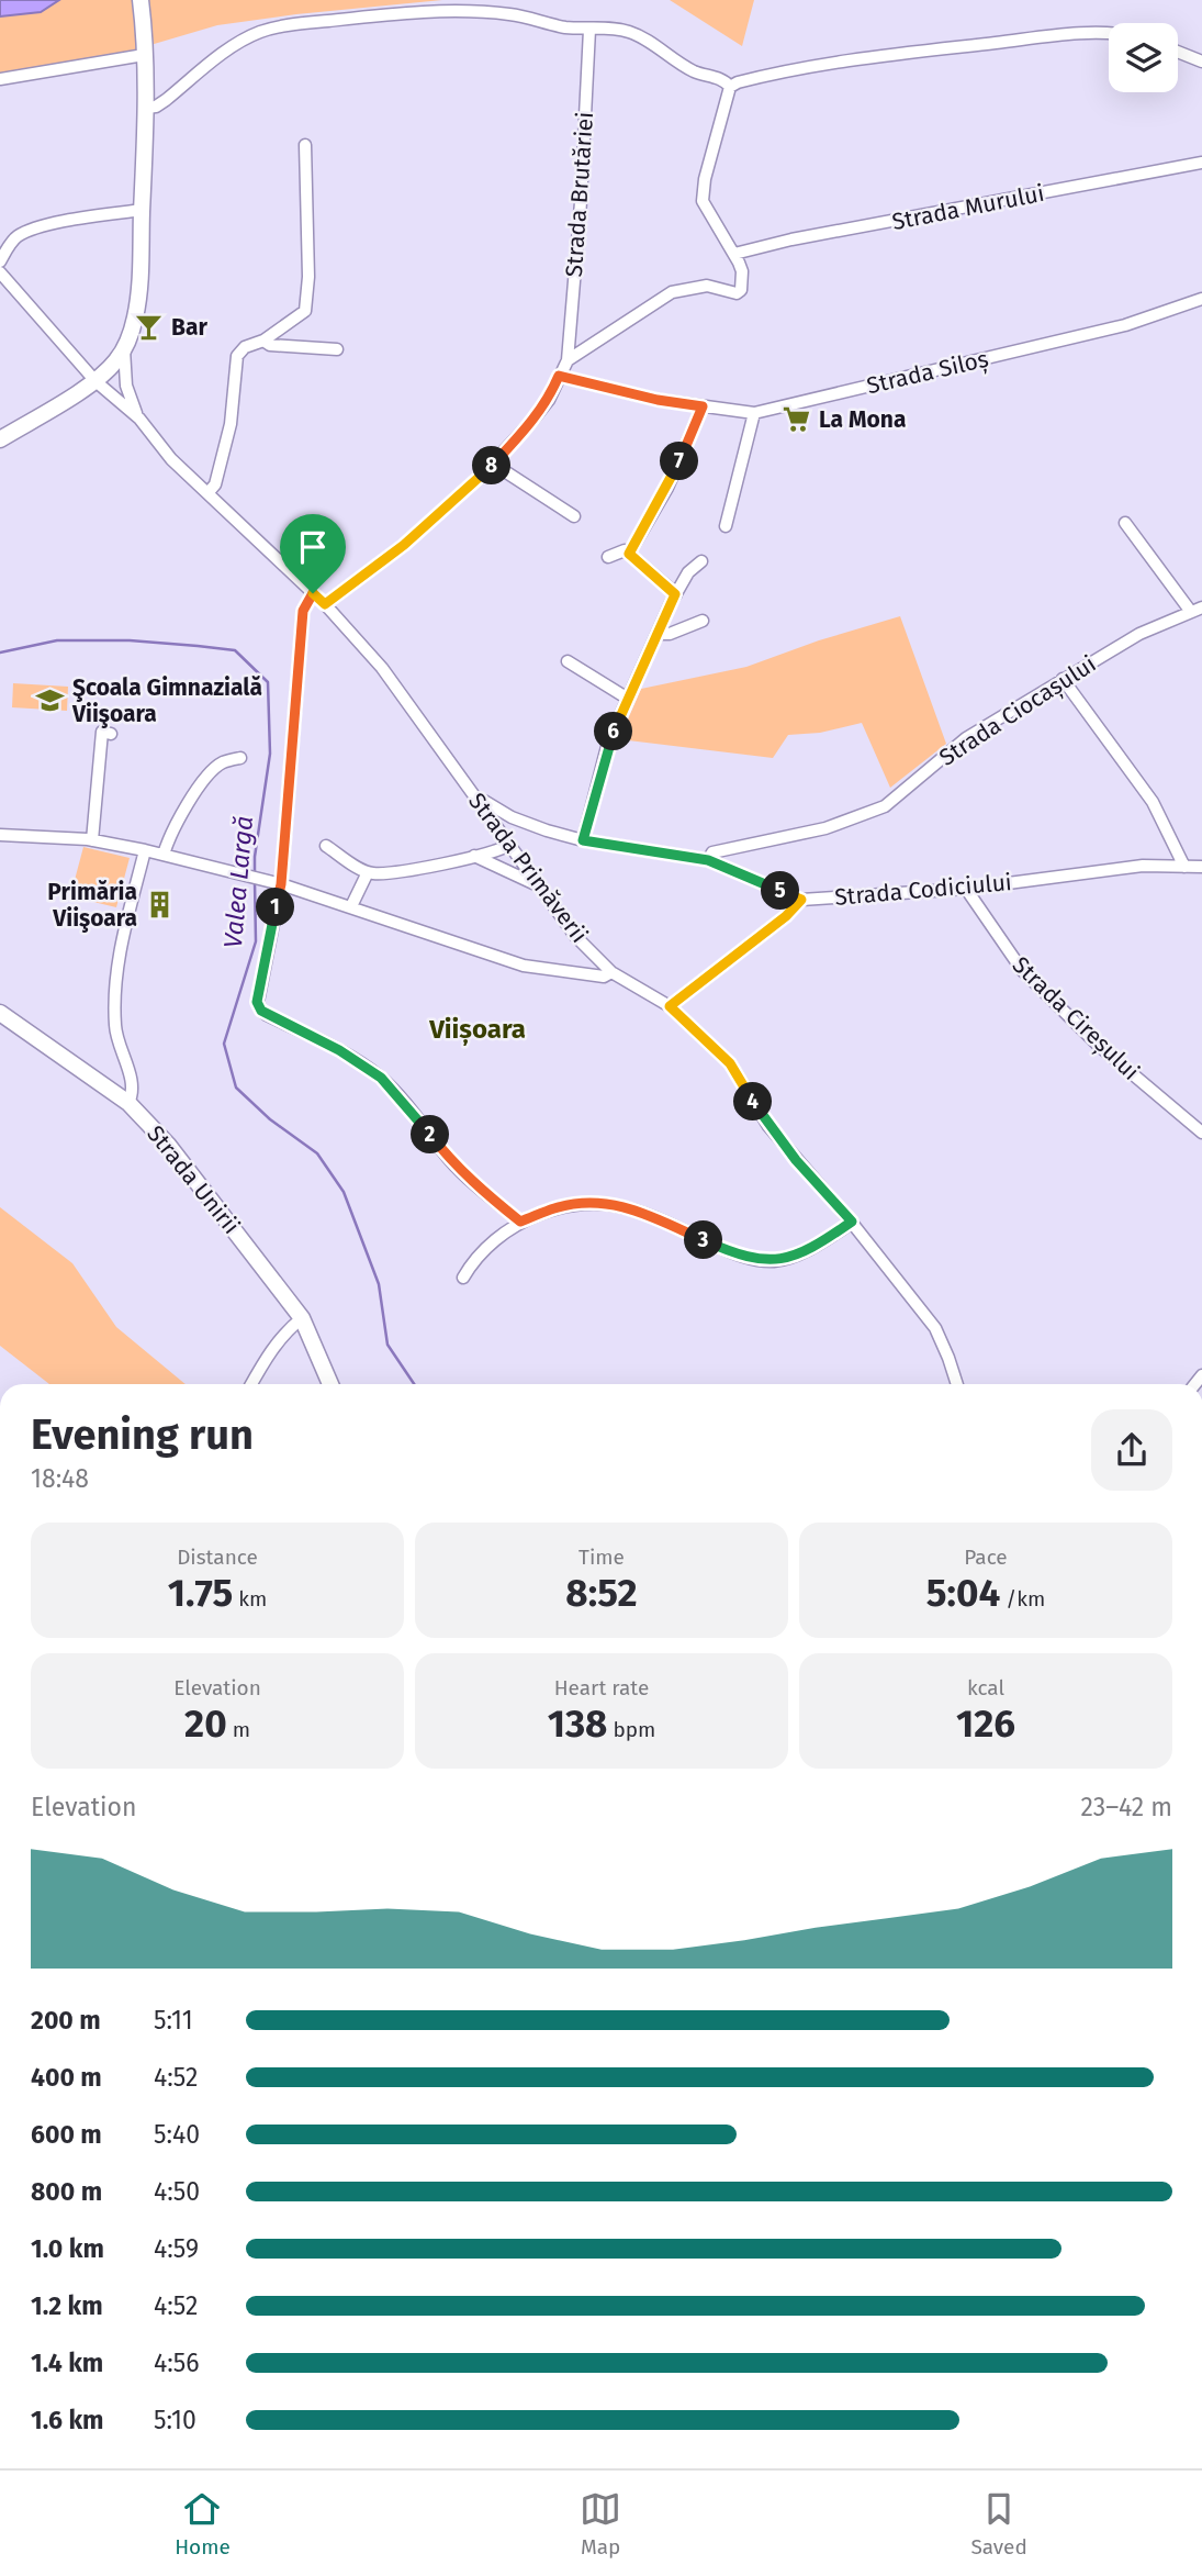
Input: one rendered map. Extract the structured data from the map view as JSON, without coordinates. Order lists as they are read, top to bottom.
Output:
{
  "streets": {
    "main road": ["Strada Unirii"],
    "street": [
      "Strada Brutăriei",
      "Strada Murului",
      "Strada Siloș",
      "Strada Ciocașului",
      "Strada Primăverii",
      "Strada Codiciului",
      "Strada Cireșului"
    ]
  },
  "crossings": [
    ["Strada Ciocașului", "Strada Codiciului"],
    ["Strada Primăverii", "Strada Codiciului"],
    ["Strada Codiciului", "Strada Cireșului"]
  ],
  "districts": ["Viișoara"],
  "water": ["Valea Largă"],
  "places": {
    "bar": ["Bar"],
    "supermarket": ["La Mona"],
    "school or university": ["Şcoala Gimnazială Viişoara"],
    "building": ["Primăria Viişoara"]
  },
  "page": {
    "pins": [
      "7",
      "8",
      "6",
      "5",
      "1",
      "4",
      "2",
      "3"
    ],
    "heading": ["Evening run", "18:48"],
    "stats": [
      ["Distance", "1.75 km"],
      ["Time", "8:52"],
      ["Pace", "5:04 /km"],
      ["Elevation", "20 m"],
      ["Heart rate", "138 bpm"],
      ["kcal", "126"]
    ],
    "chart": ["Elevation", "23–42 m"],
    "list": [
      {
        "name": "200 m",
        "note": "5:11"
      },
      {
        "name": "400 m",
        "note": "4:52"
      },
      {
        "name": "600 m",
        "note": "5:40"
      },
      {
        "name": "800 m",
        "note": "4:50"
      },
      {
        "name": "1.0 km",
        "note": "4:59"
      },
      {
        "name": "1.2 km",
        "note": "4:52"
      },
      {
        "name": "1.4 km",
        "note": "4:56"
      },
      {
        "name": "1.6 km",
        "note": "5:10"
      }
    ],
    "tabs": ["Home", "Map", "Saved"]
  }
}
